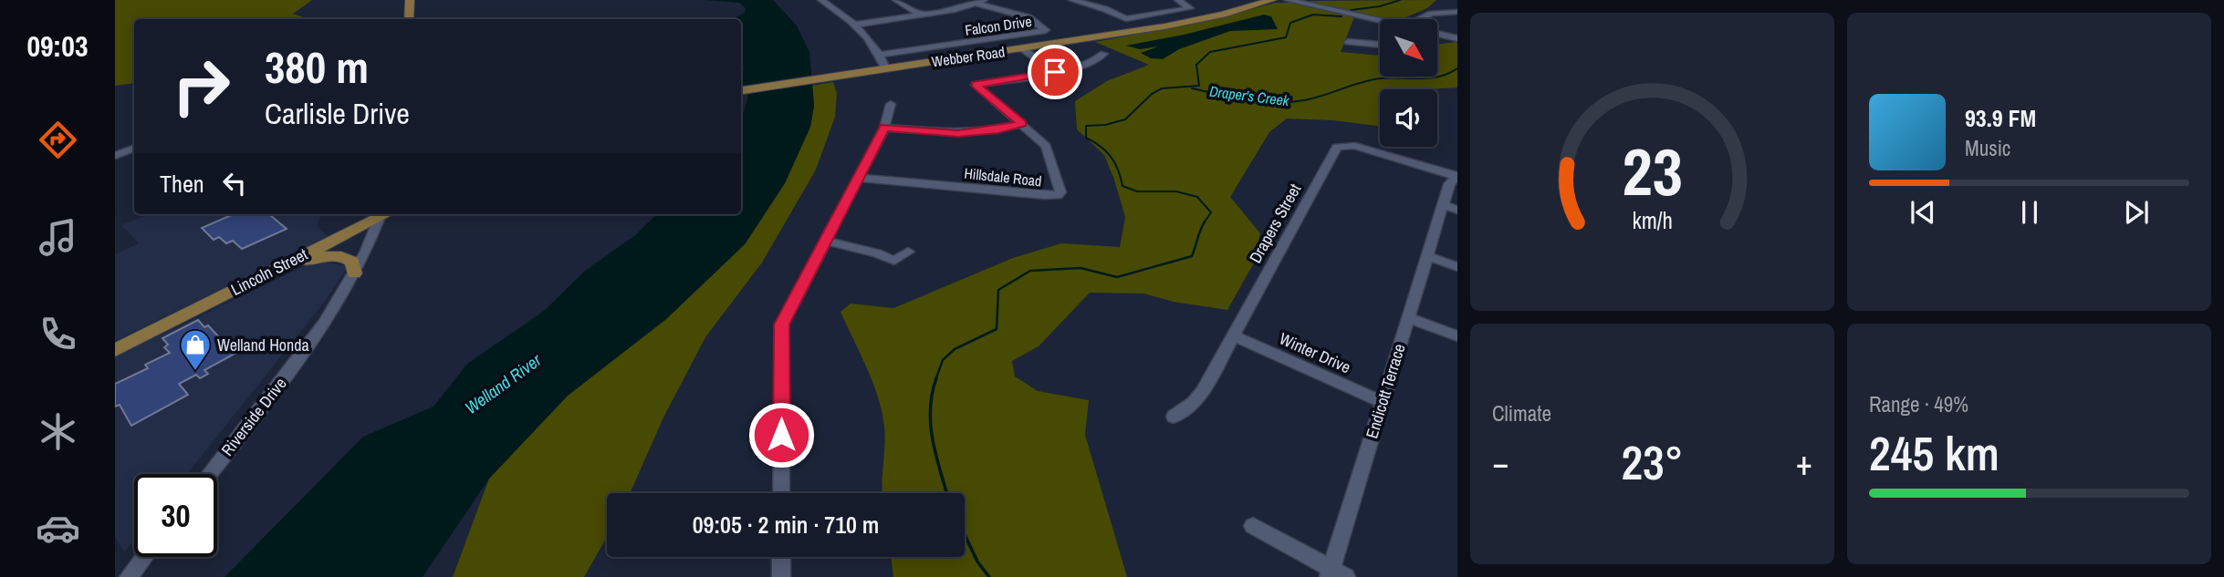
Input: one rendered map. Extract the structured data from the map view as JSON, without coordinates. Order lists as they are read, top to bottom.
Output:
{
  "streets": {
    "main road": ["Webber Road", "Lincoln Street"],
    "street": [
      "Falcon Drive",
      "Hillsdale Road",
      "Drapers Street",
      "Winter Drive",
      "Endicott Terrace",
      "Riverside Drive"
    ]
  },
  "crossings": [
    ["Drapers Street", "Winter Drive"],
    ["Drapers Street", "Endicott Terrace"],
    ["Lincoln Street", "Riverside Drive"],
    ["Winter Drive", "Endicott Terrace"]
  ],
  "water": ["Draper's Creek", "Welland River"],
  "places": {
    "shop": ["Welland Honda"]
  },
  "north": "bottom right",
  "page": {
    "tabs": "09:03",
    "turn": ["380 m", "Carlisle Drive"],
    "song": ["93.9 FM", "Music"],
    "then": "Then",
    "tile": [
      "Climate",
      ["Range · 49%", "245 km"]
    ],
    "heat": ["−", "23°", "+"],
    "limit": "30",
    "trip": "09:05 · 2 min · 710 m",
    "gauge": ["23", "km/h"]
  }
}
